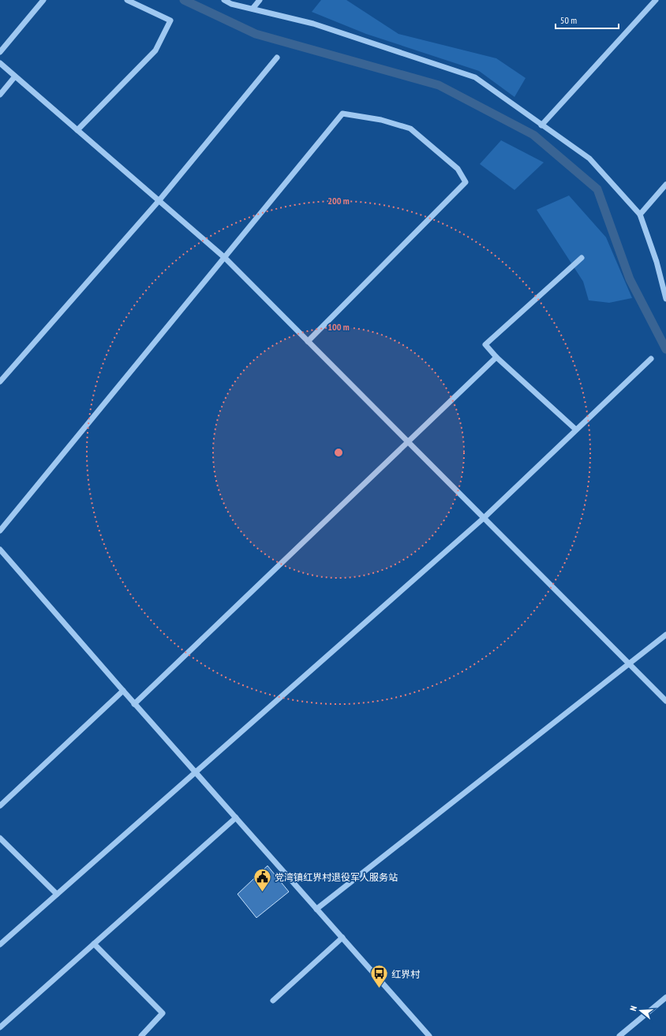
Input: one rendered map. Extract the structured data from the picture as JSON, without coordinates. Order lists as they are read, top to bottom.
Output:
{
  "places": {
    "public building": ["党湾镇红界村退役军人服务站"],
    "bus stop": ["红界村"]
  },
  "scale_bar": "50 m",
  "north": "left",
  "rings": ["200 m", "100 m"]
}
